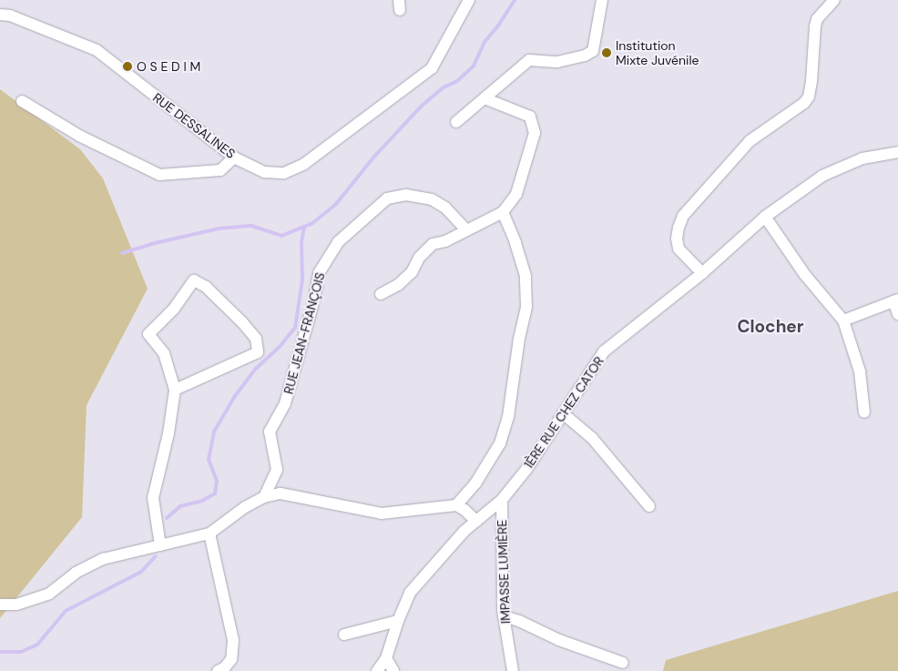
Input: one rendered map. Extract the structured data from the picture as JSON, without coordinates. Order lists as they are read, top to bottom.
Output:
{
  "streets": {
    "street": [
      "RUE DESSALINES",
      "RUE JEAN-FRANÇOIS",
      "1ÈRE RUE CHEZ CATOR",
      "IMPASSE LUMIÈRE"
    ]
  },
  "crossings": [
    ["1ÈRE RUE CHEZ CATOR", "IMPASSE LUMIÈRE"]
  ],
  "districts": ["Clocher"],
  "places": ["Institution Mixte Juvénile", "O S E D I M"]
}
